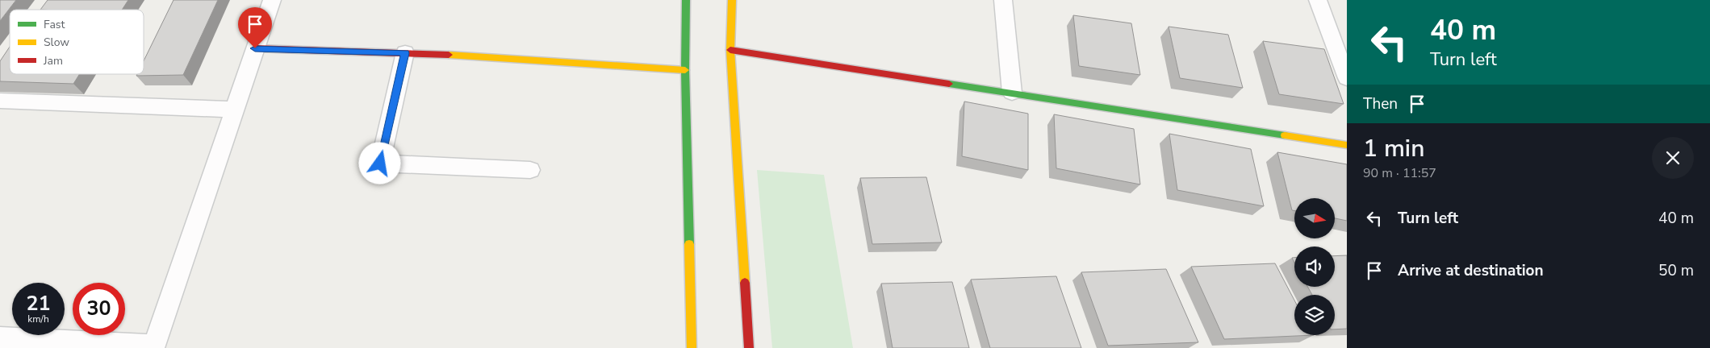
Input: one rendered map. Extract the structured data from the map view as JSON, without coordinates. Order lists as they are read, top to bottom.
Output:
{
  "legend": ["Fast", "Slow", "Jam"],
  "north": "right",
  "page": {
    "turn": ["40 m", "Turn left"],
    "then": "Then",
    "heading": ["1 min", "90 m · 11:57"],
    "list": [
      {
        "name": "Turn left",
        "value": "40 m"
      },
      {
        "name": "Arrive at destination",
        "value": "50 m"
      }
    ],
    "speed": "21 km/h",
    "limit": "30"
  }
}
